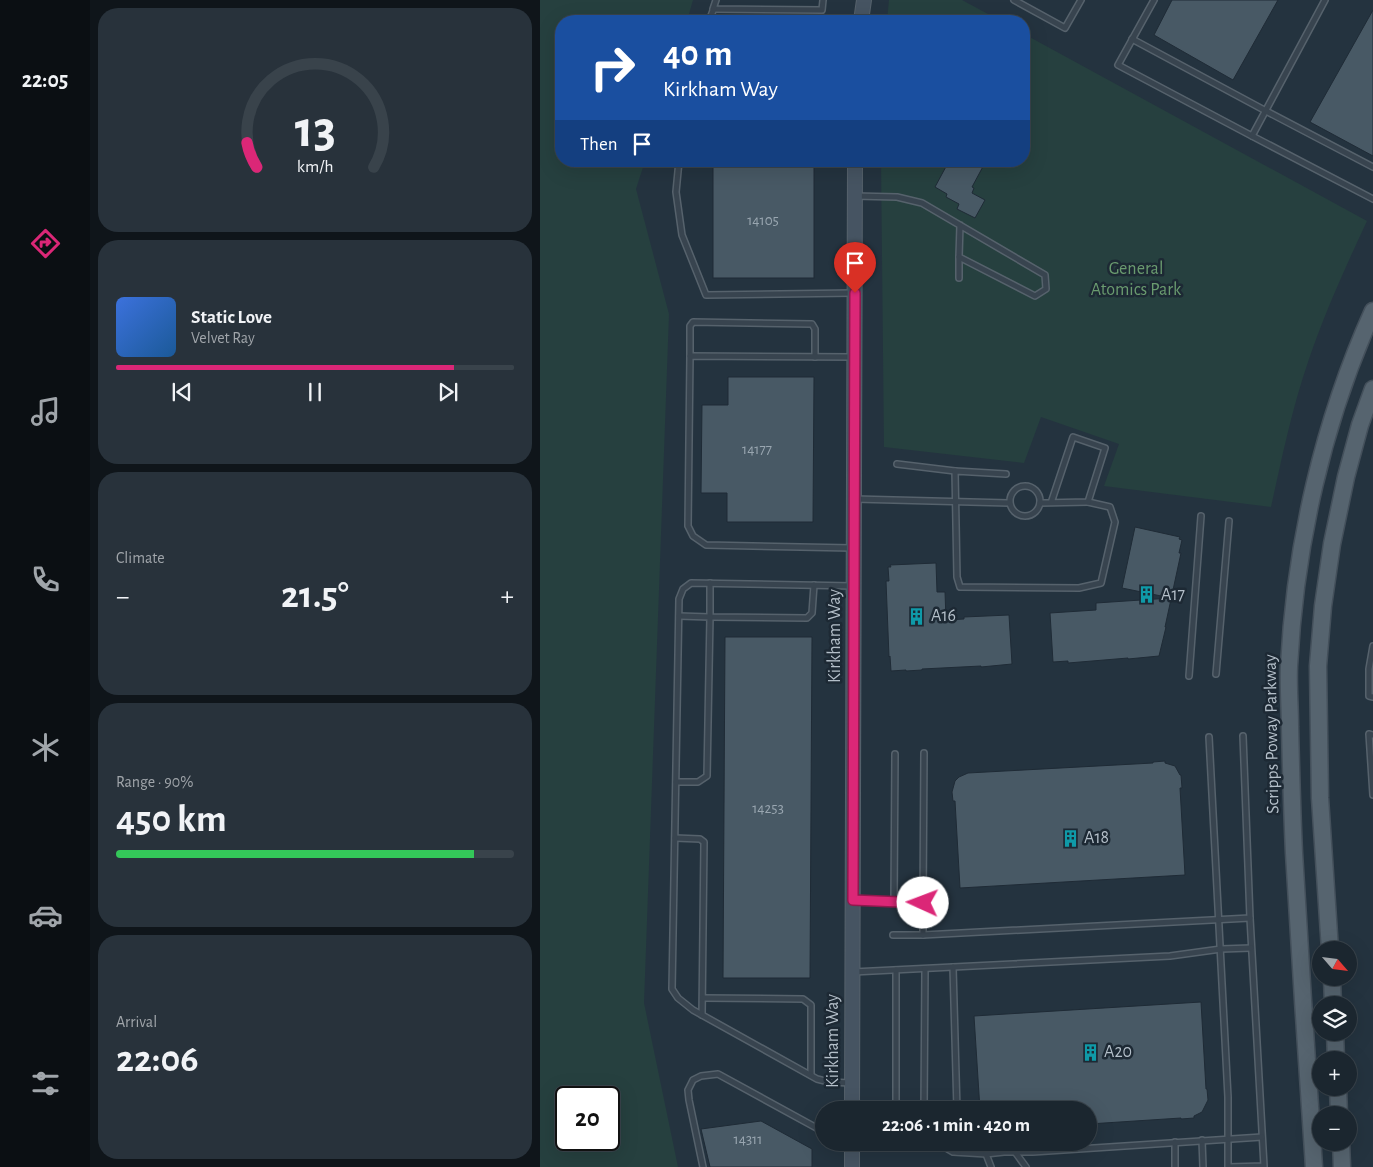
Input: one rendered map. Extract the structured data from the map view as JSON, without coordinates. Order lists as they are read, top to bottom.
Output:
{
  "streets": {
    "main road": ["Kirkham Way", "Scripps Poway Parkway"]
  },
  "parks": ["General Atomics Park"],
  "places": {
    "building": [
      "A17",
      "A16",
      "A18",
      "A20"
    ]
  },
  "house_numbers": [
    "14105",
    "14177",
    "14253",
    "14311"
  ],
  "north": "bottom right",
  "page": {
    "tabs": "22:05",
    "turn": ["40 m", "Kirkham Way"],
    "then": "Then",
    "song": ["Static Love", "Velvet Ray"],
    "tile": [
      "Climate",
      ["Range · 90%", "450 km"],
      ["Arrival", "22:06"]
    ],
    "heat": ["−", "21.5°", "+"],
    "map_buttons": ["+", "−"],
    "limit": "20",
    "trip": "22:06 · 1 min · 420 m",
    "gauge": ["13", "km/h"]
  }
}
